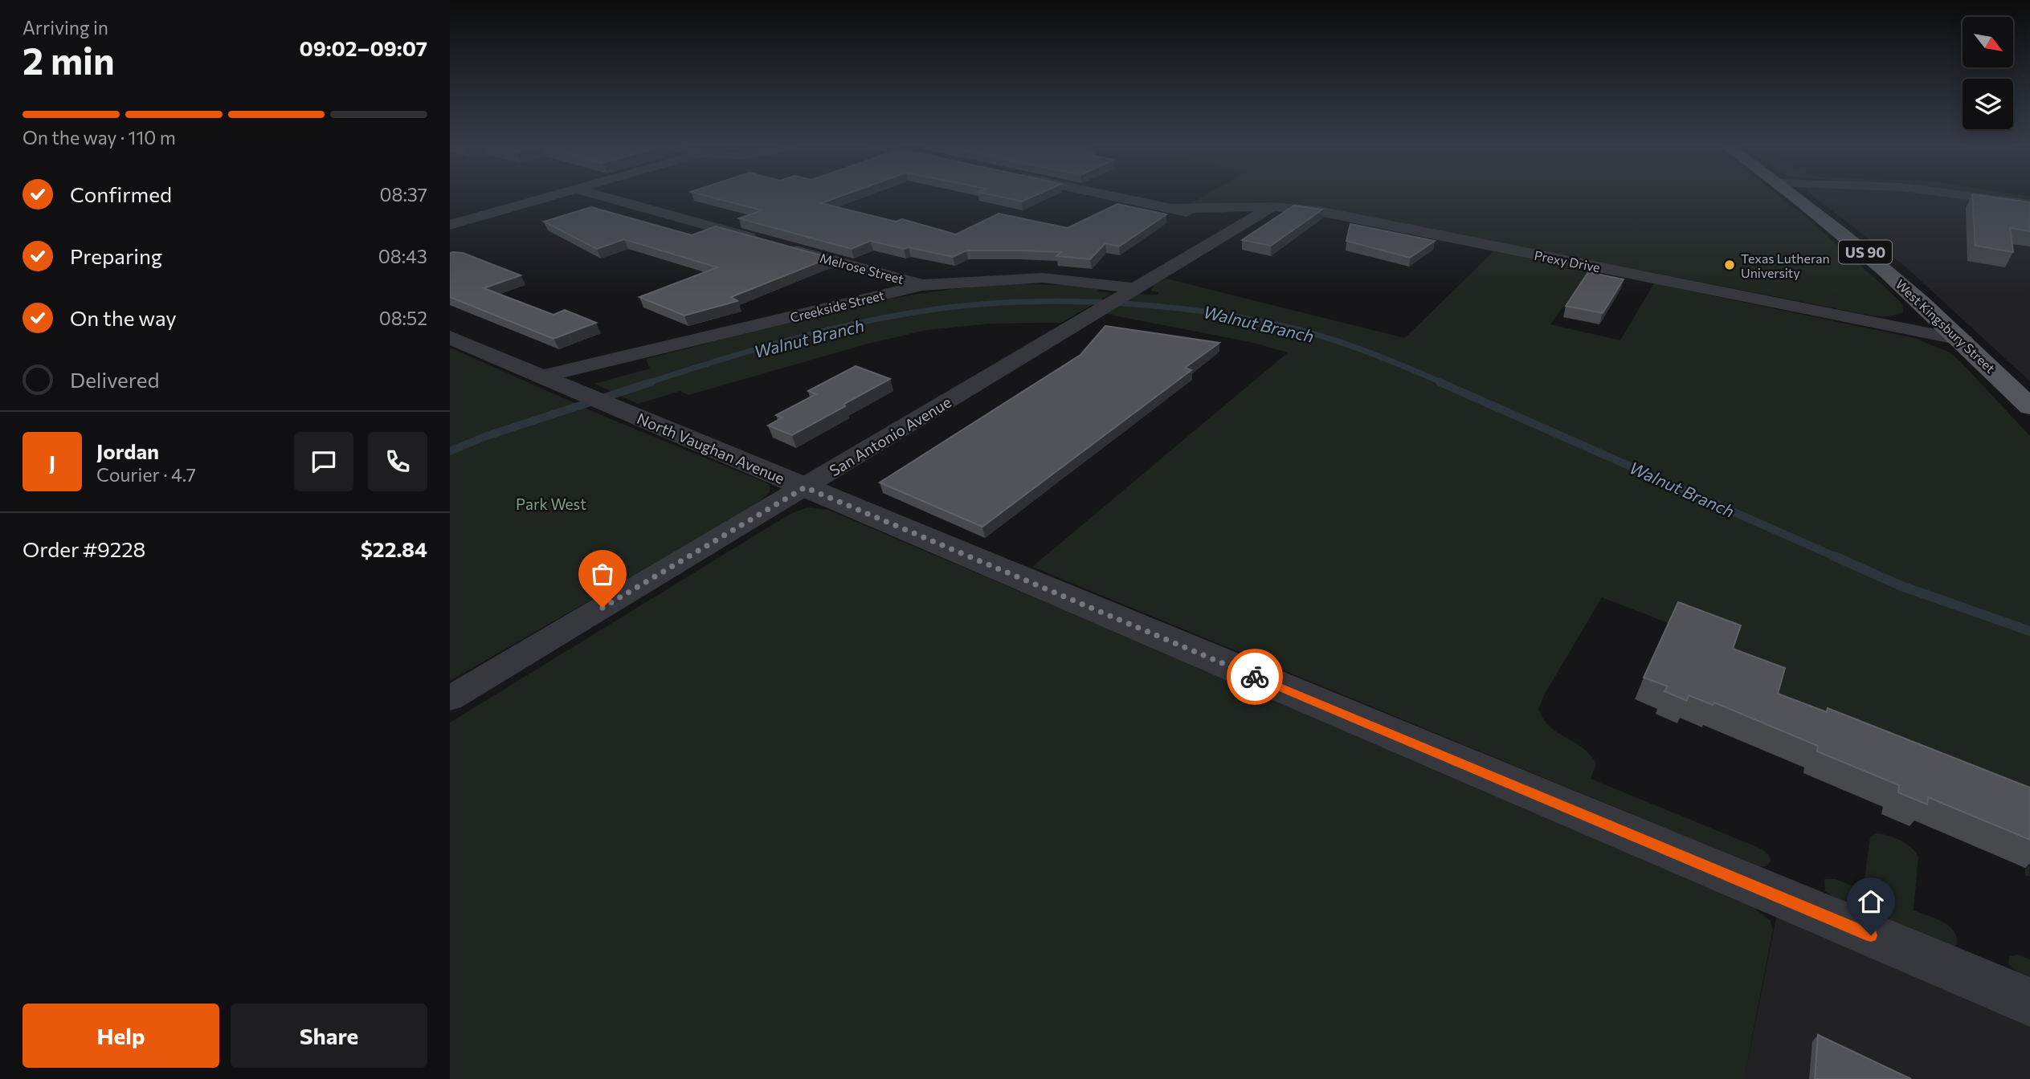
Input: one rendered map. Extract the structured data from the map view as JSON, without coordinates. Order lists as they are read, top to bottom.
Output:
{
  "streets": {
    "main road": ["US 90", "West Kingsbury Street"],
    "street": [
      "Prexy Drive",
      "Melrose Street",
      "Creekside Street",
      "San Antonio Avenue",
      "North Vaughan Avenue"
    ]
  },
  "crossings": [
    ["Prexy Drive", "West Kingsbury Street"],
    ["Prexy Drive", "San Antonio Avenue"],
    ["Melrose Street", "Creekside Street"],
    ["Creekside Street", "San Antonio Avenue"],
    ["Creekside Street", "North Vaughan Avenue"],
    ["San Antonio Avenue", "North Vaughan Avenue"]
  ],
  "water": ["Walnut Branch"],
  "parks": ["Park West"],
  "places": ["Texas Lutheran University"],
  "north": "bottom right",
  "page": {
    "heading": ["2 min", "Arriving in", "09:02–09:07"],
    "panel": [
      "Jordan",
      "Courier · 4.7",
      "Order #9228",
      "$22.84"
    ],
    "bar": "On the way · 110 m",
    "list": [
      ["Confirmed", "08:37"],
      ["Preparing", "08:43"],
      ["On the way", "08:52"],
      "Delivered"
    ],
    "round": "J",
    "buttons": ["Help", "Share"]
  }
}
